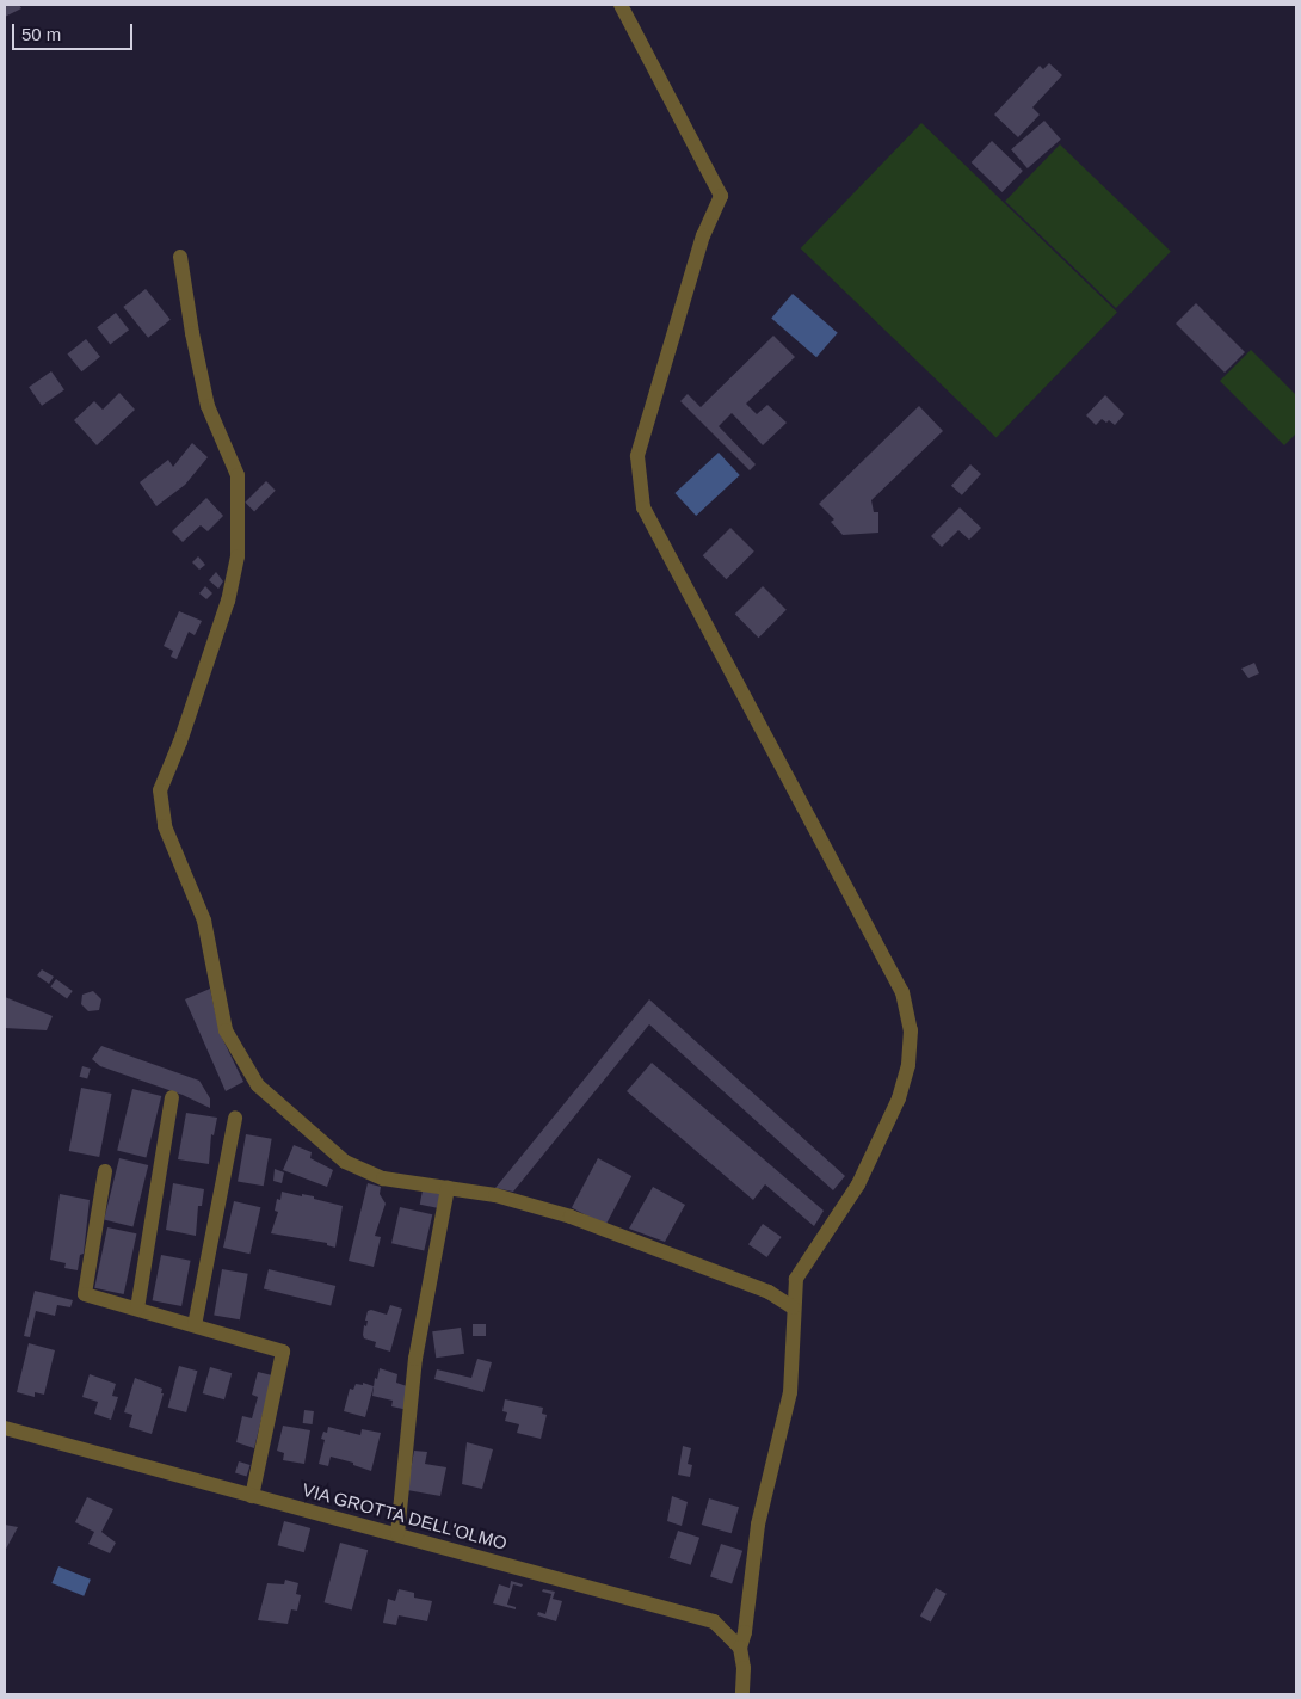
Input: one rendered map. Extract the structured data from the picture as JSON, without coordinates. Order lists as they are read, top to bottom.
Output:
{
  "streets": {
    "street": ["VIA GROTTA DELL'OLMO"]
  },
  "scale_bar": "50 m"
}
